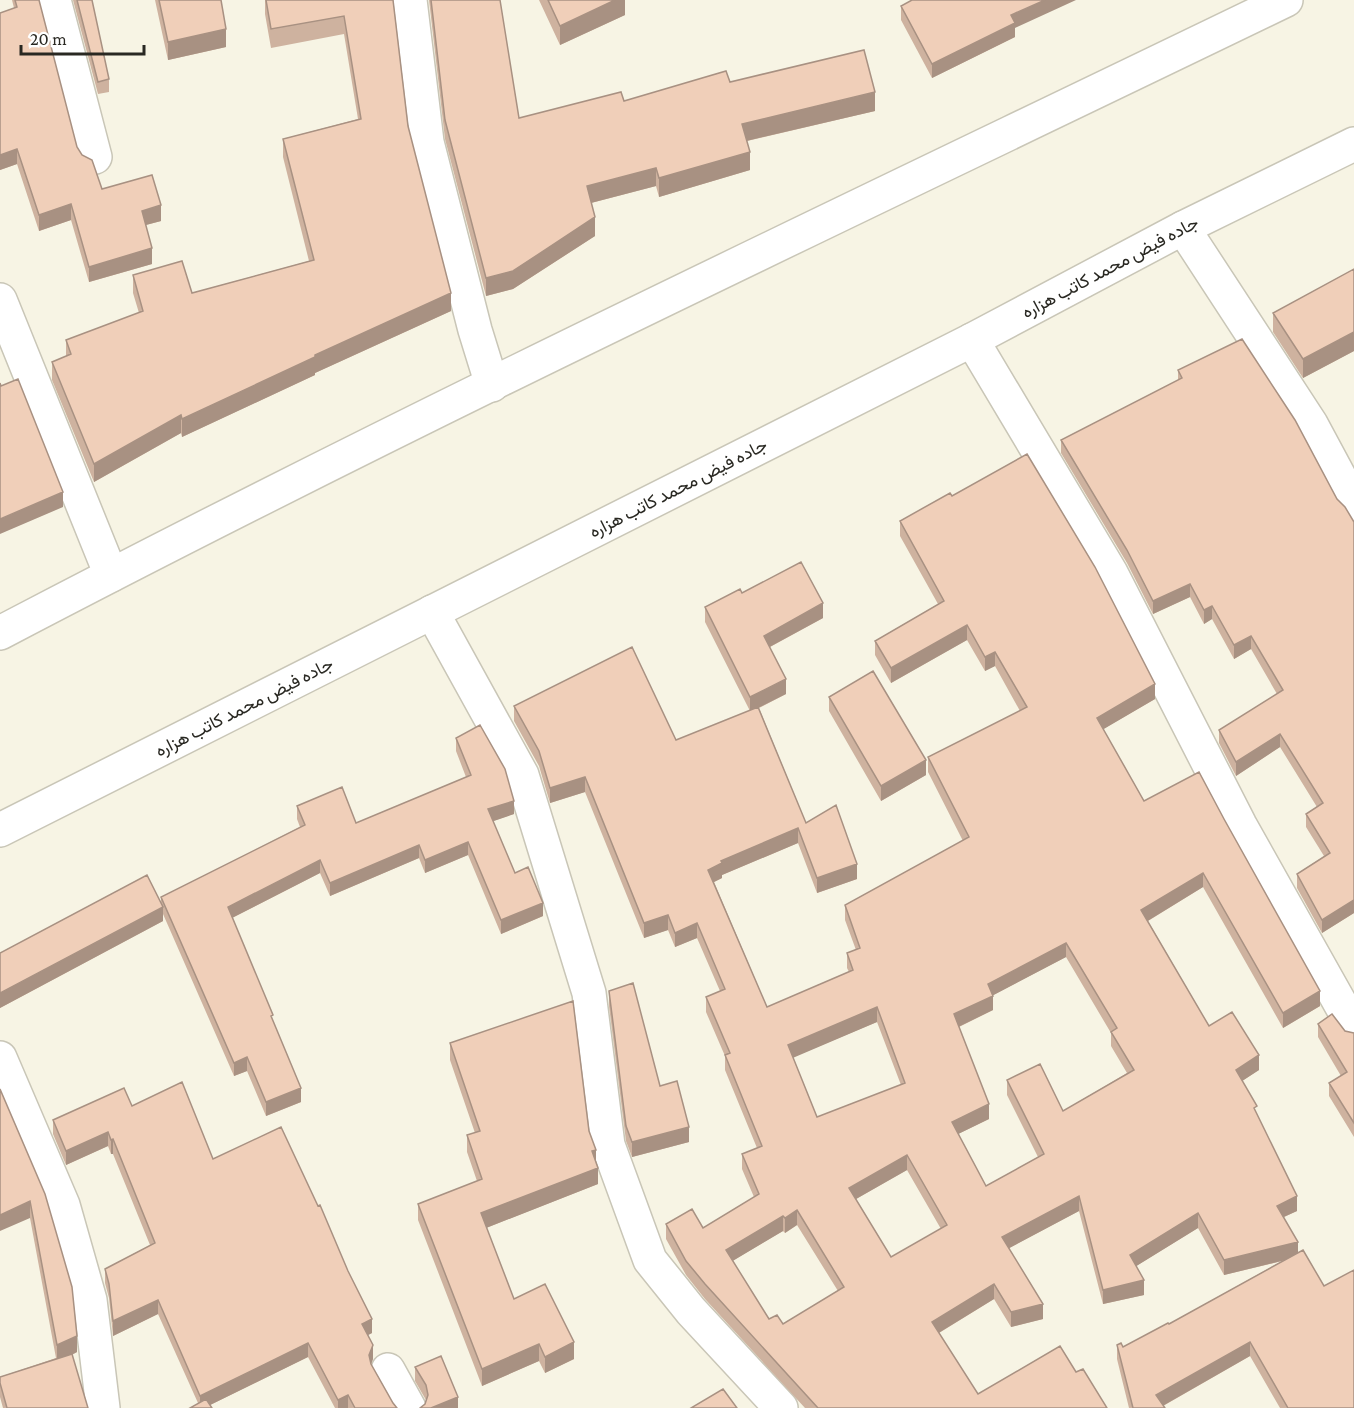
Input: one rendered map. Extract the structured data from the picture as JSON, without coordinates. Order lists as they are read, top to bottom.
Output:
{
  "streets": {
    "street": ["جاده فیض محمد کاتب هزاره"]
  },
  "scale_bar": "20 m"
}
